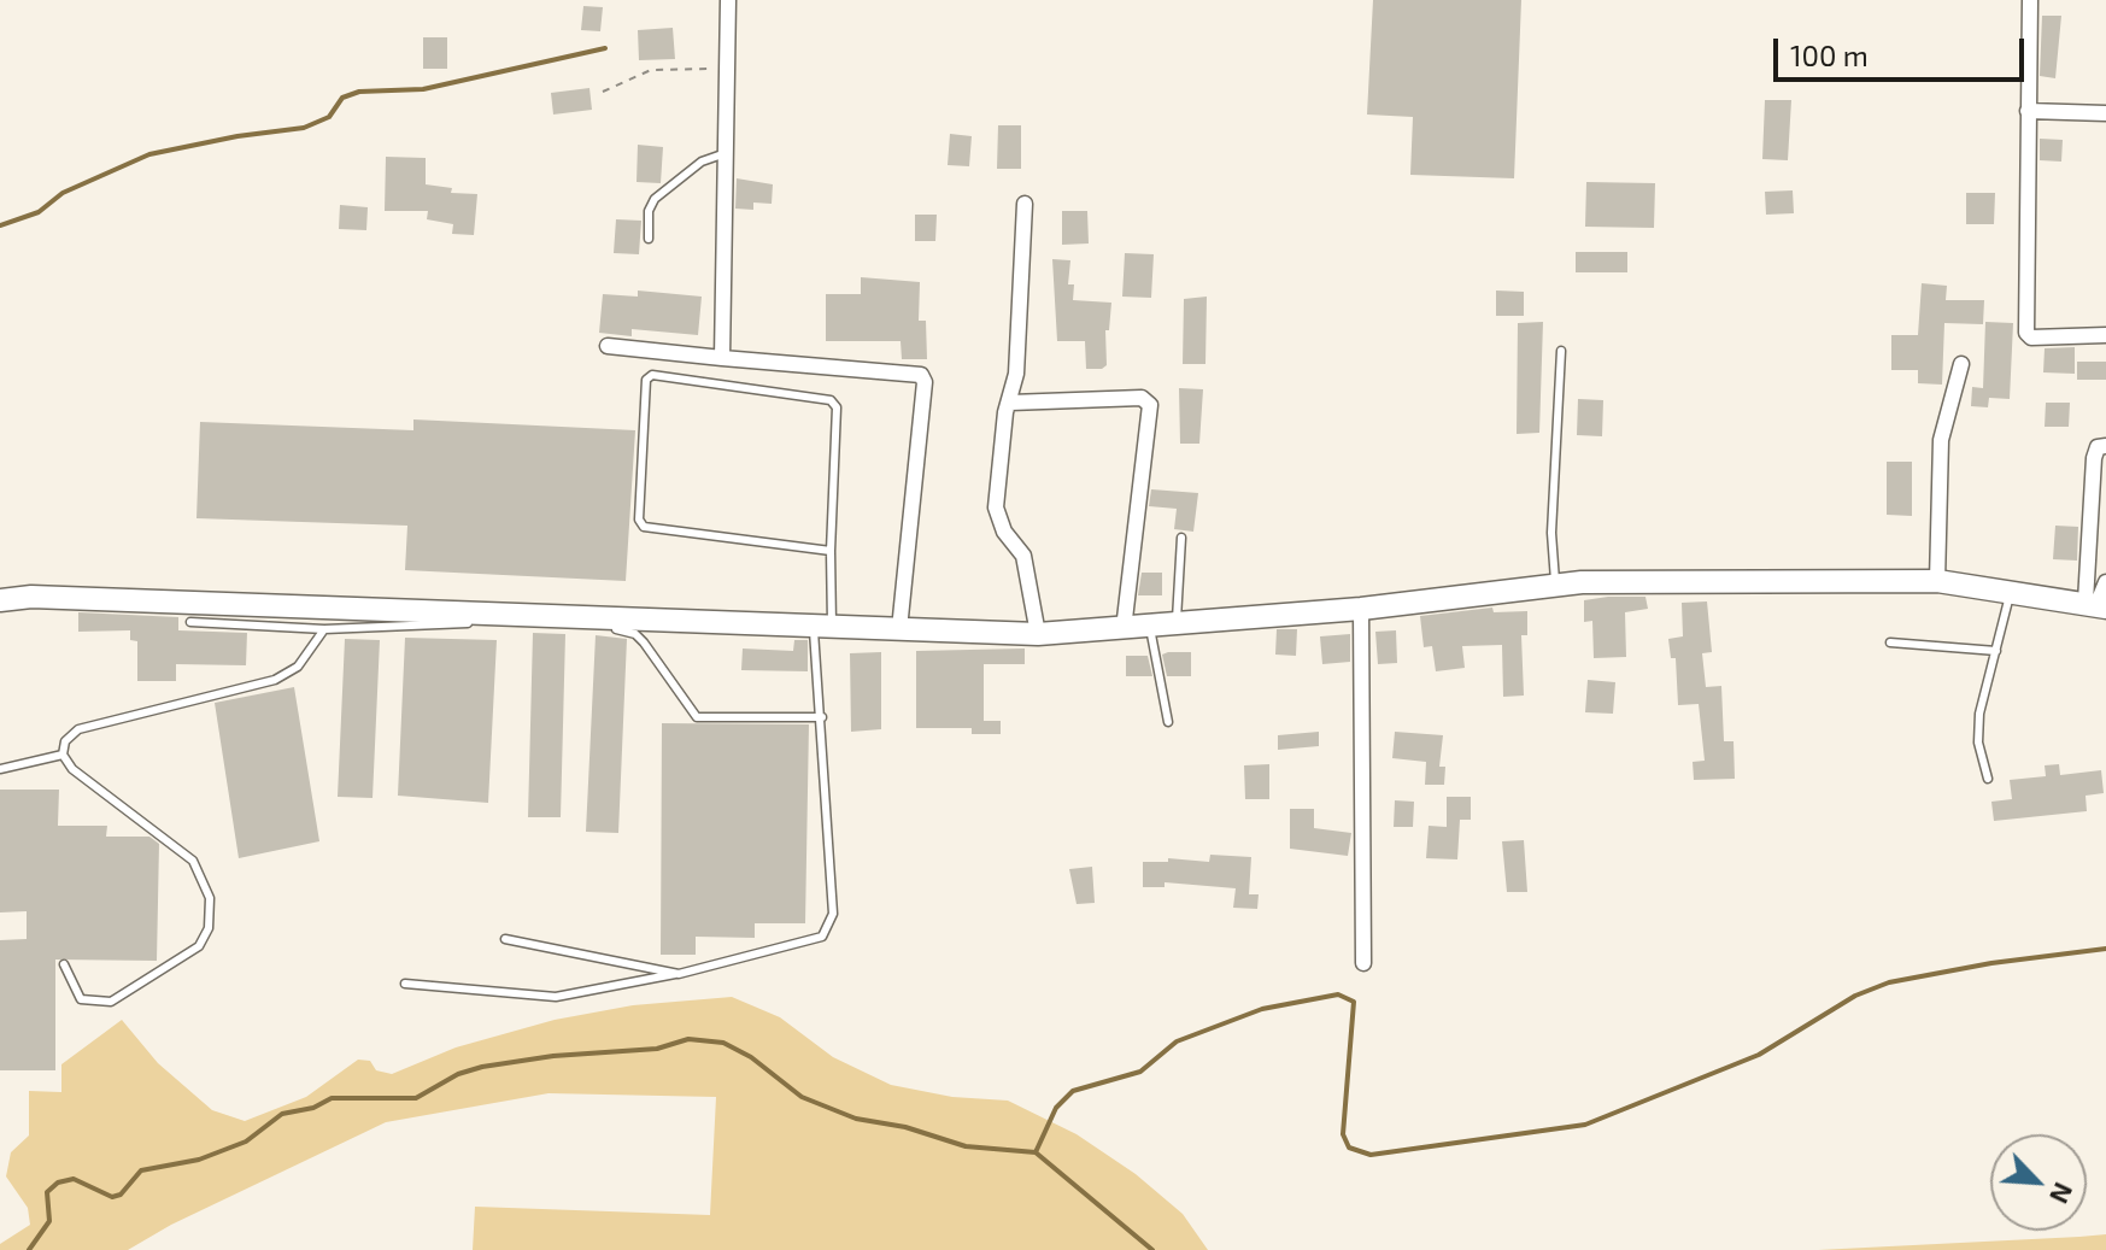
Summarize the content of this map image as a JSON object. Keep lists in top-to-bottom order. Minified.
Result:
{"scale_bar":"100 m","north":"bottom right"}
